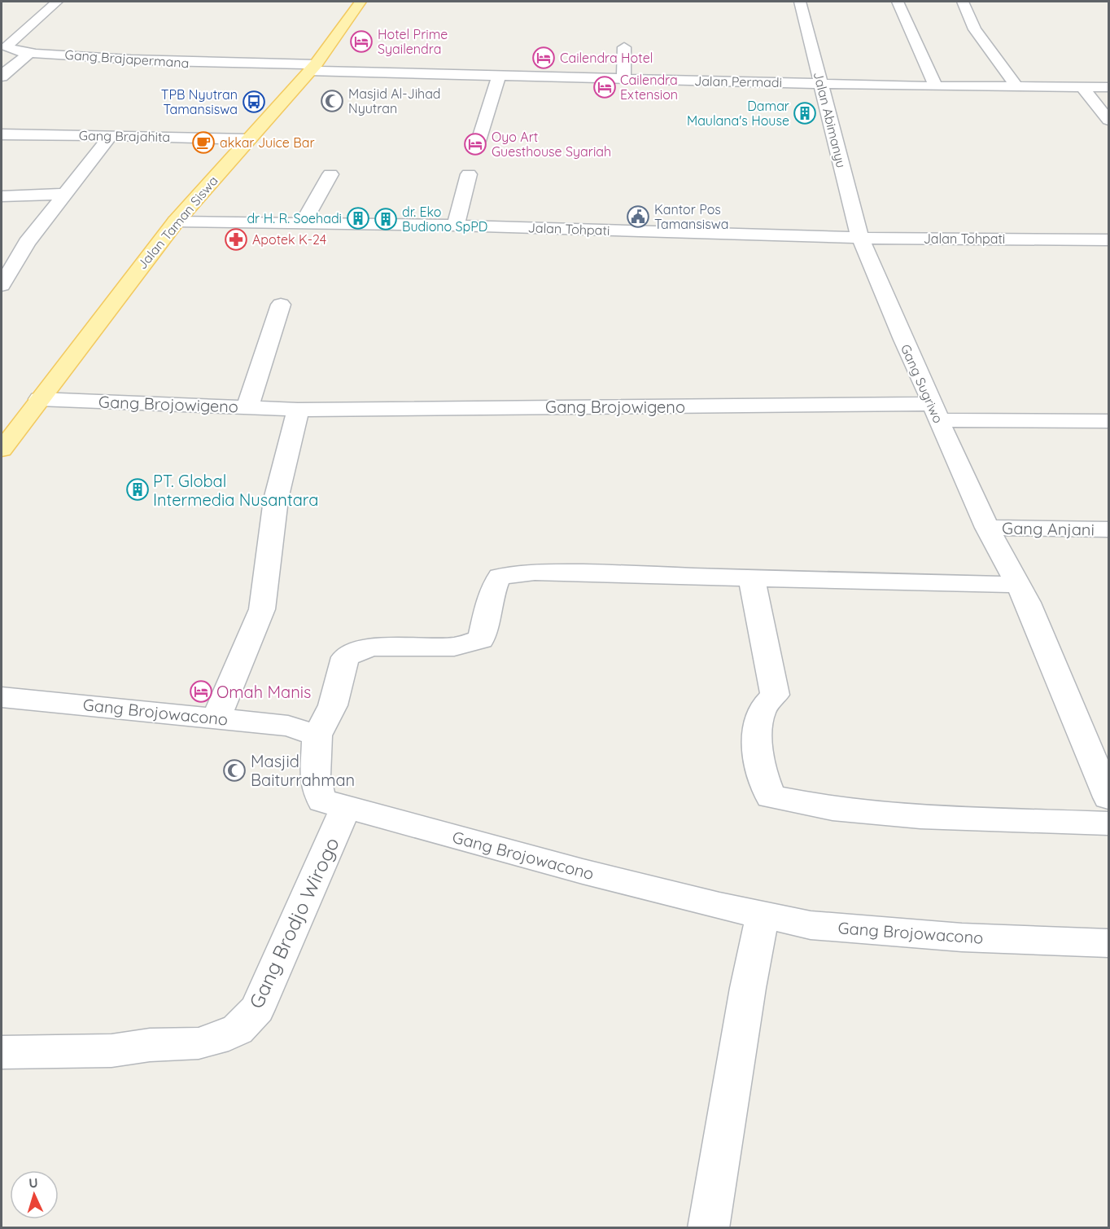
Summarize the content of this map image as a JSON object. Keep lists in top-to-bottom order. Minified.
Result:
{"streets":{"main road":["Jalan Taman Siswa"],"street":["Gang Brajapermana","Jalan Permadi","Jalan Abimanyu","Gang Brajahita","Jalan Tohpati","Gang Sugriwo","Gang Brojowigeno","Gang Anjani","Gang Brojowacono","Gang Brodjo Wirogo"]},"crossings":[["Gang Brajapermana","Jalan Permadi"],["Gang Brajapermana","Jalan Taman Siswa"],["Jalan Permadi","Jalan Abimanyu"],["Jalan Permadi","Jalan Taman Siswa"],["Jalan Abimanyu","Jalan Tohpati"],["Jalan Abimanyu","Gang Sugriwo"],["Gang Brajahita","Jalan Taman Siswa"],["Jalan Taman Siswa","Jalan Tohpati"],["Jalan Taman Siswa","Gang Brojowigeno"],["Jalan Tohpati","Gang Sugriwo"],["Gang Sugriwo","Gang Brojowigeno"],["Gang Sugriwo","Gang Anjani"],["Gang Brojowacono","Gang Brodjo Wirogo"]],"places":{"hotel":["Hotel Prime Syailendra","Cailendra Hotel","Cailendra Extension","Oyo Art Guesthouse Syariah","Omah Manis"],"mosque":["Masjid Al-Jihad Nyutran","Masjid Baiturrahman"],"bus stop":["TPB Nyutran Tamansiswa"],"building":["Damar Maulana's House","dr H. R. Soehadi","dr. Eko Budiono SpPD","PT. Global Intermedia Nusantara"],"cafe":["akkar Juice Bar"],"public building":["Kantor Pos Tamansiswa"],"pharmacy":["Apotek K-24"]},"north":"top"}
